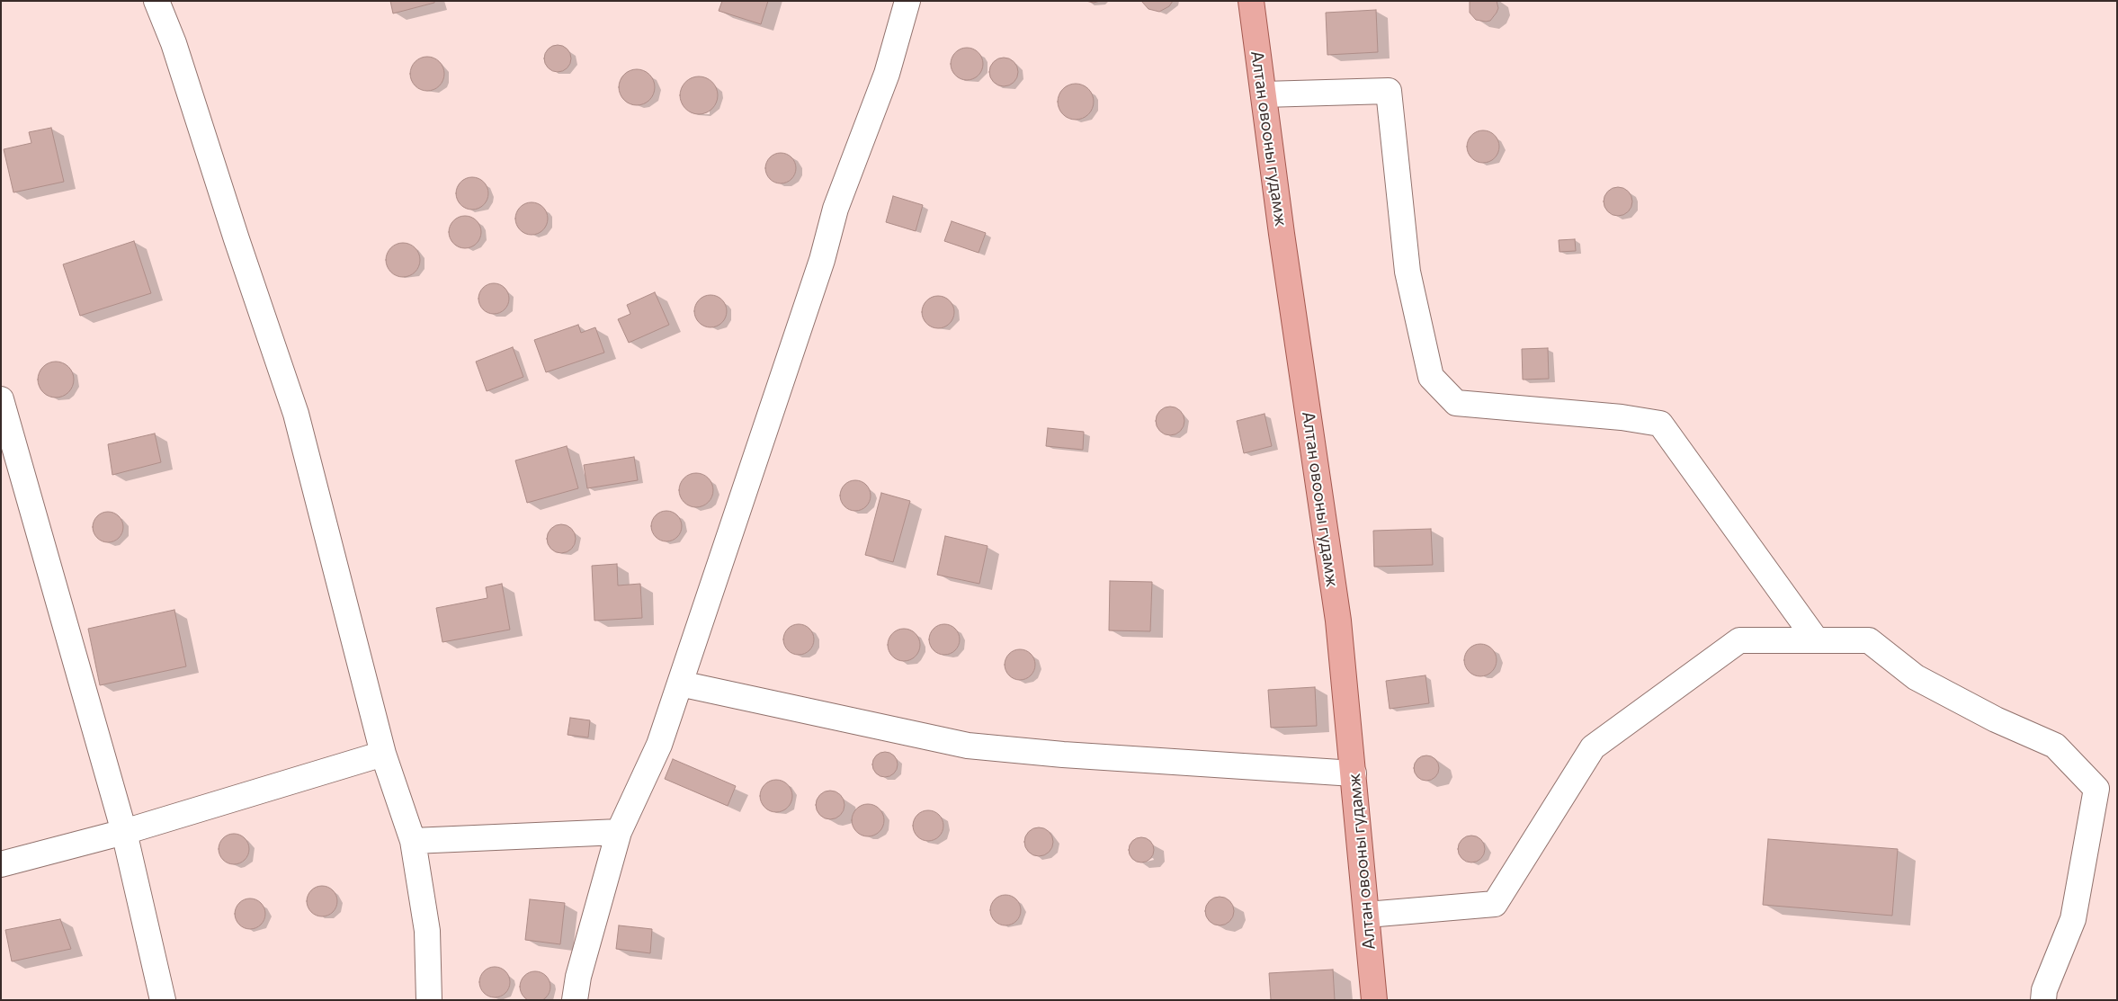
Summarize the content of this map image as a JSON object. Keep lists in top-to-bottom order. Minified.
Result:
{"streets":{"main road":["Алтан овооны гудамж"]}}
